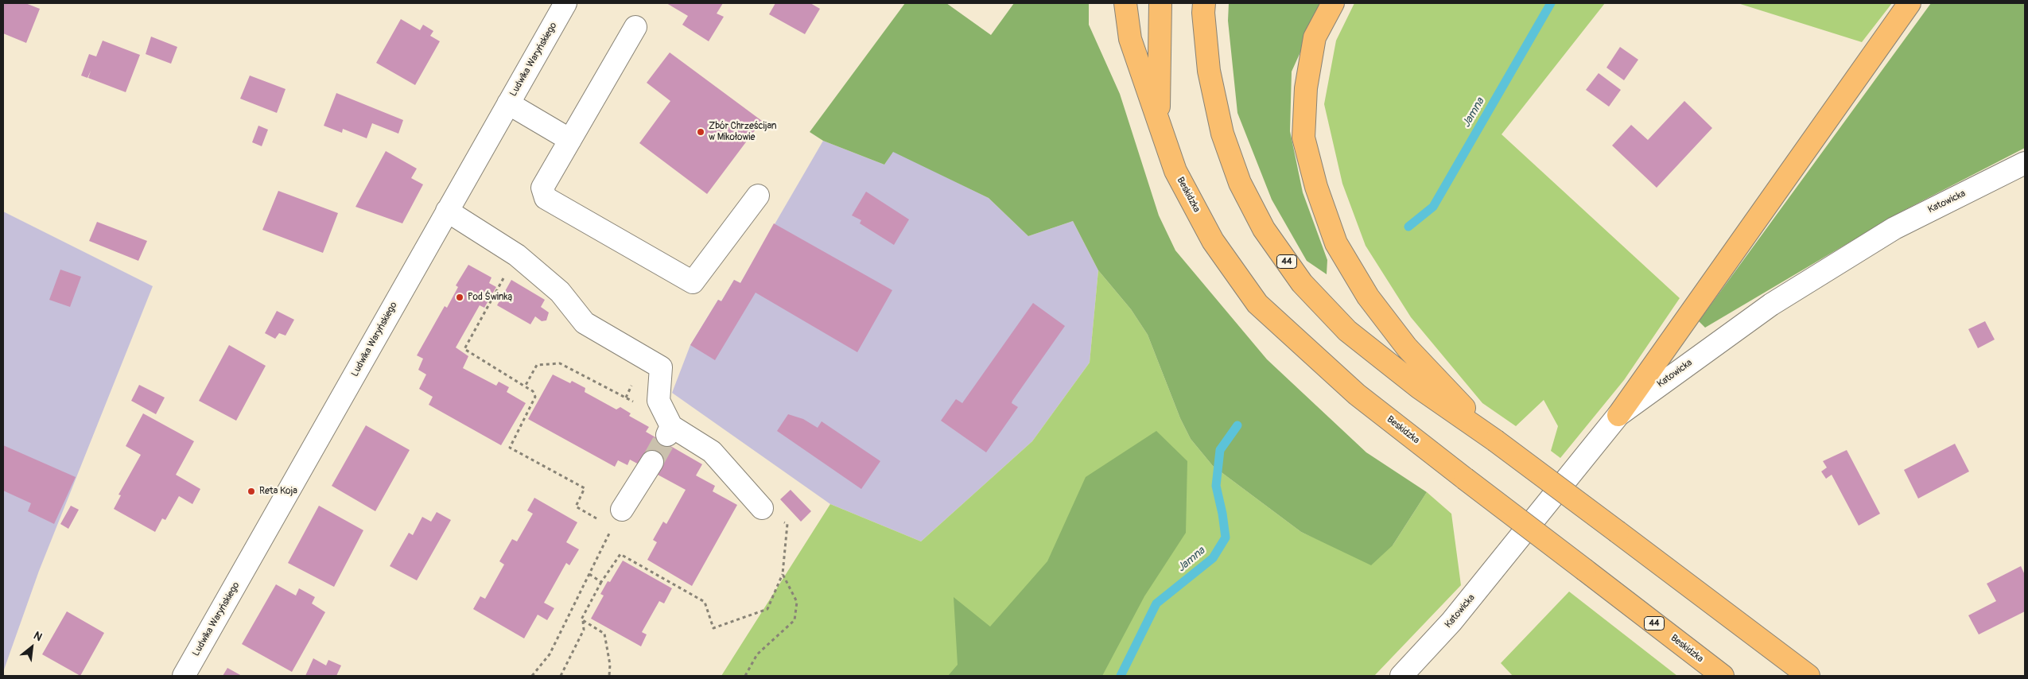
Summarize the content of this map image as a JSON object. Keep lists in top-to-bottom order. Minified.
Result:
{"streets":{"main road":["Beskidzka","44"],"street":["Ludwika Waryńskiego","Katowicka"]},"crossings":[["Beskidzka","44"]],"water":["Jamna"],"places":["Zbór Chrześcijan w Mikołowie","Pod Świnką","Reta Koja"],"north":"top right"}
